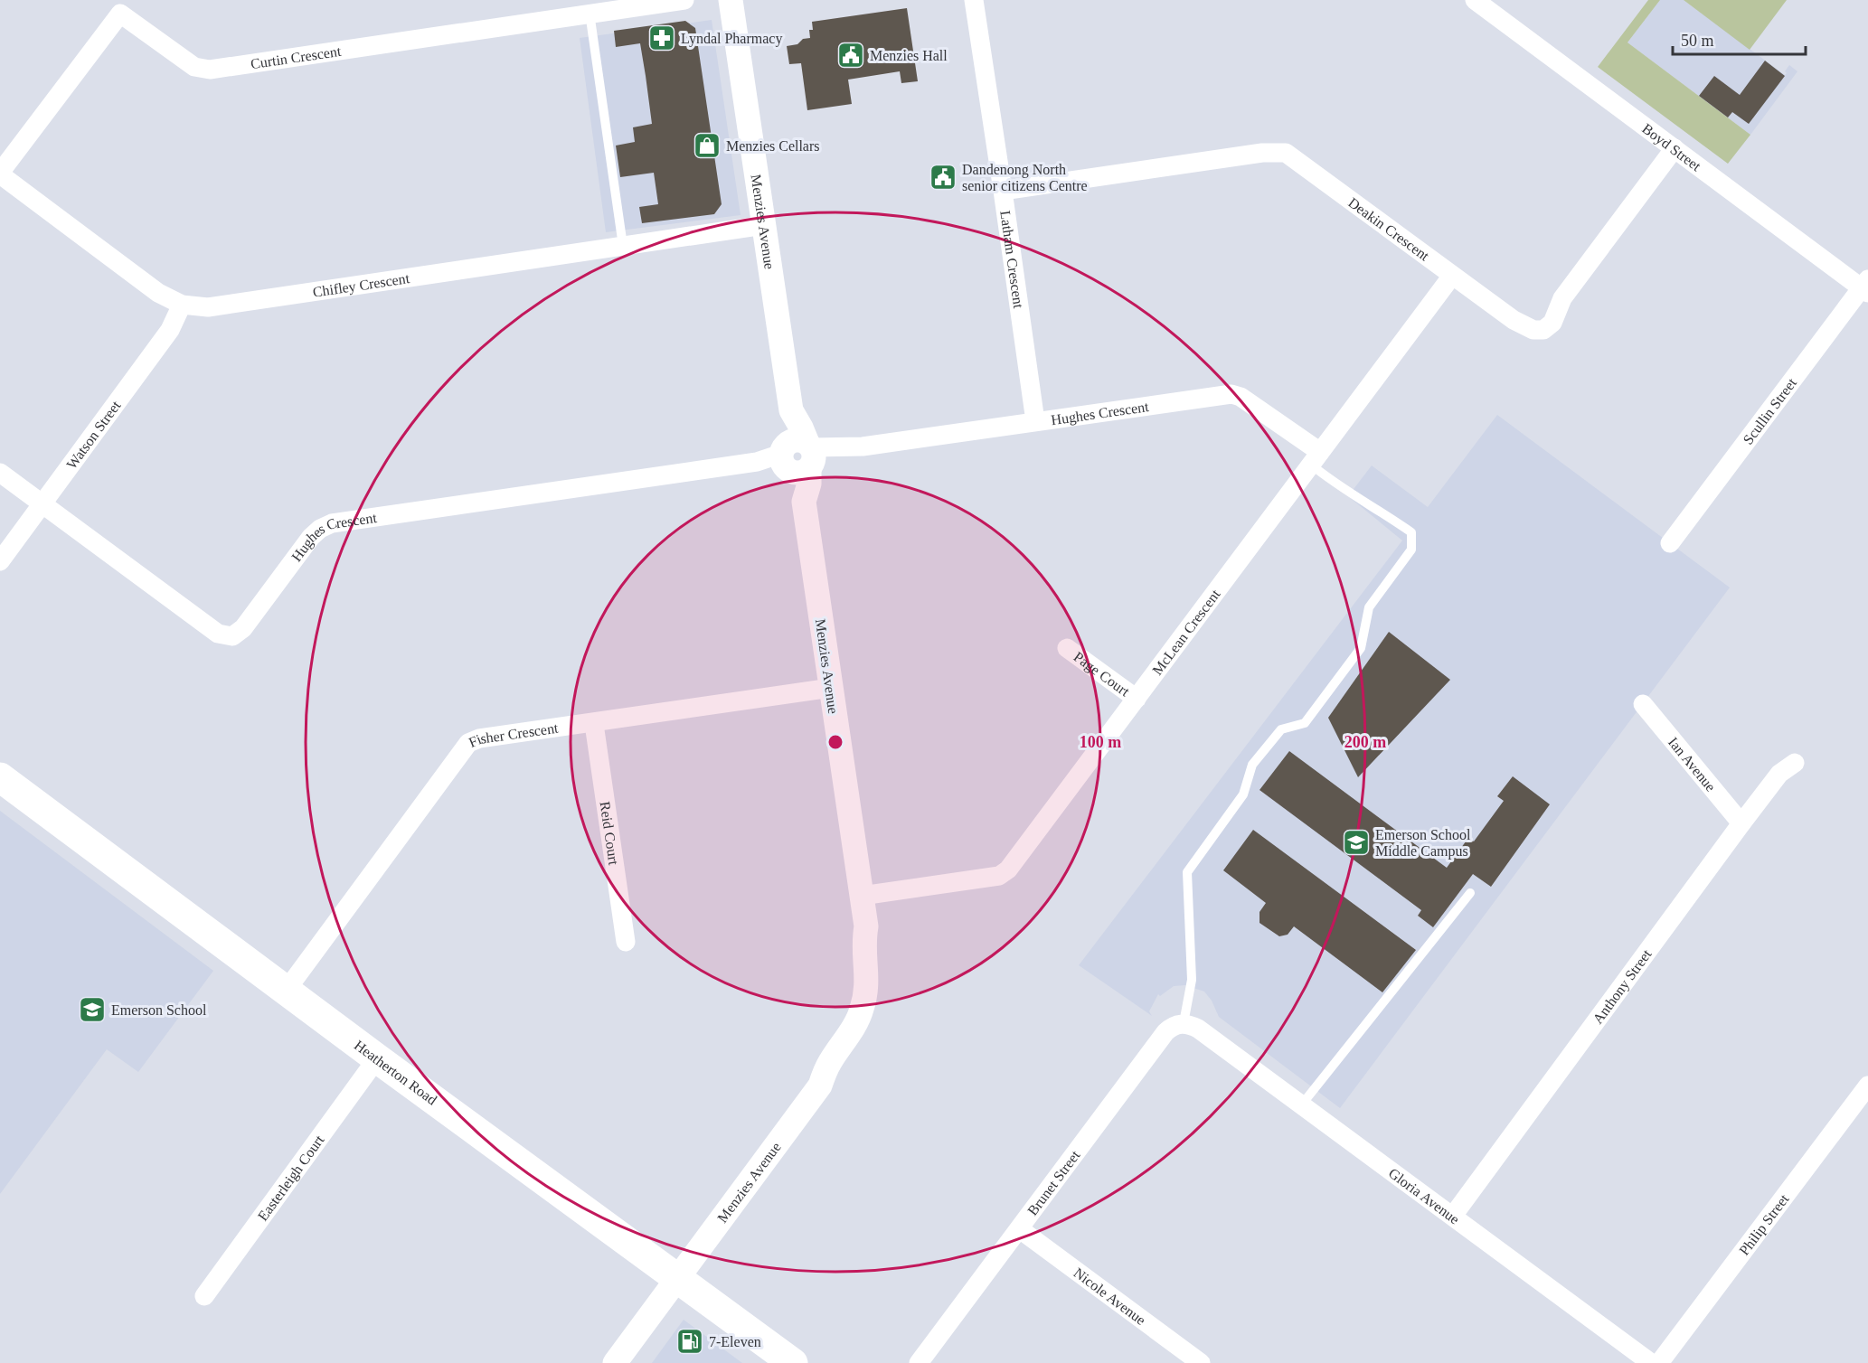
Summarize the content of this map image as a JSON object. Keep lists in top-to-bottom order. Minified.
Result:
{"streets":{"main road":["Heatherton Road"],"street":["Curtin Crescent","Boyd Street","Menzies Avenue","Deakin Crescent","Latham Crescent","Chifley Crescent","Scullin Street","Hughes Crescent","Watson Street","McLean Crescent","Page Court","Fisher Crescent","Ian Avenue","Reid Court","Anthony Street","Easterleigh Court","Brunet Street","Gloria Avenue","Philip Street","Nicole Avenue"]},"crossings":[["Curtin Crescent","Chifley Crescent"],["Boyd Street","Deakin Crescent"],["Boyd Street","Scullin Street"],["Menzies Avenue","Chifley Crescent"],["Menzies Avenue","Hughes Crescent"],["Menzies Avenue","McLean Crescent"],["Menzies Avenue","Fisher Crescent"],["Menzies Avenue","Heatherton Road"],["Deakin Crescent","Latham Crescent"],["Deakin Crescent","McLean Crescent"],["Latham Crescent","Hughes Crescent"],["Chifley Crescent","Watson Street"],["Hughes Crescent","Watson Street"],["Hughes Crescent","McLean Crescent"],["McLean Crescent","Page Court"],["Fisher Crescent","Reid Court"],["Fisher Crescent","Heatherton Road"],["Ian Avenue","Anthony Street"],["Anthony Street","Gloria Avenue"],["Heatherton Road","Easterleigh Court"],["Brunet Street","Gloria Avenue"],["Brunet Street","Nicole Avenue"]],"places":{"pharmacy":["Lyndal Pharmacy"],"public building":["Menzies Hall","Dandenong North senior citizens Centre"],"shop":["Menzies Cellars"],"school or university":["Emerson School Middle Campus","Emerson School"],"fuel station":["7-Eleven"]},"scale_bar":"50 m","rings":["100 m","200 m"]}
